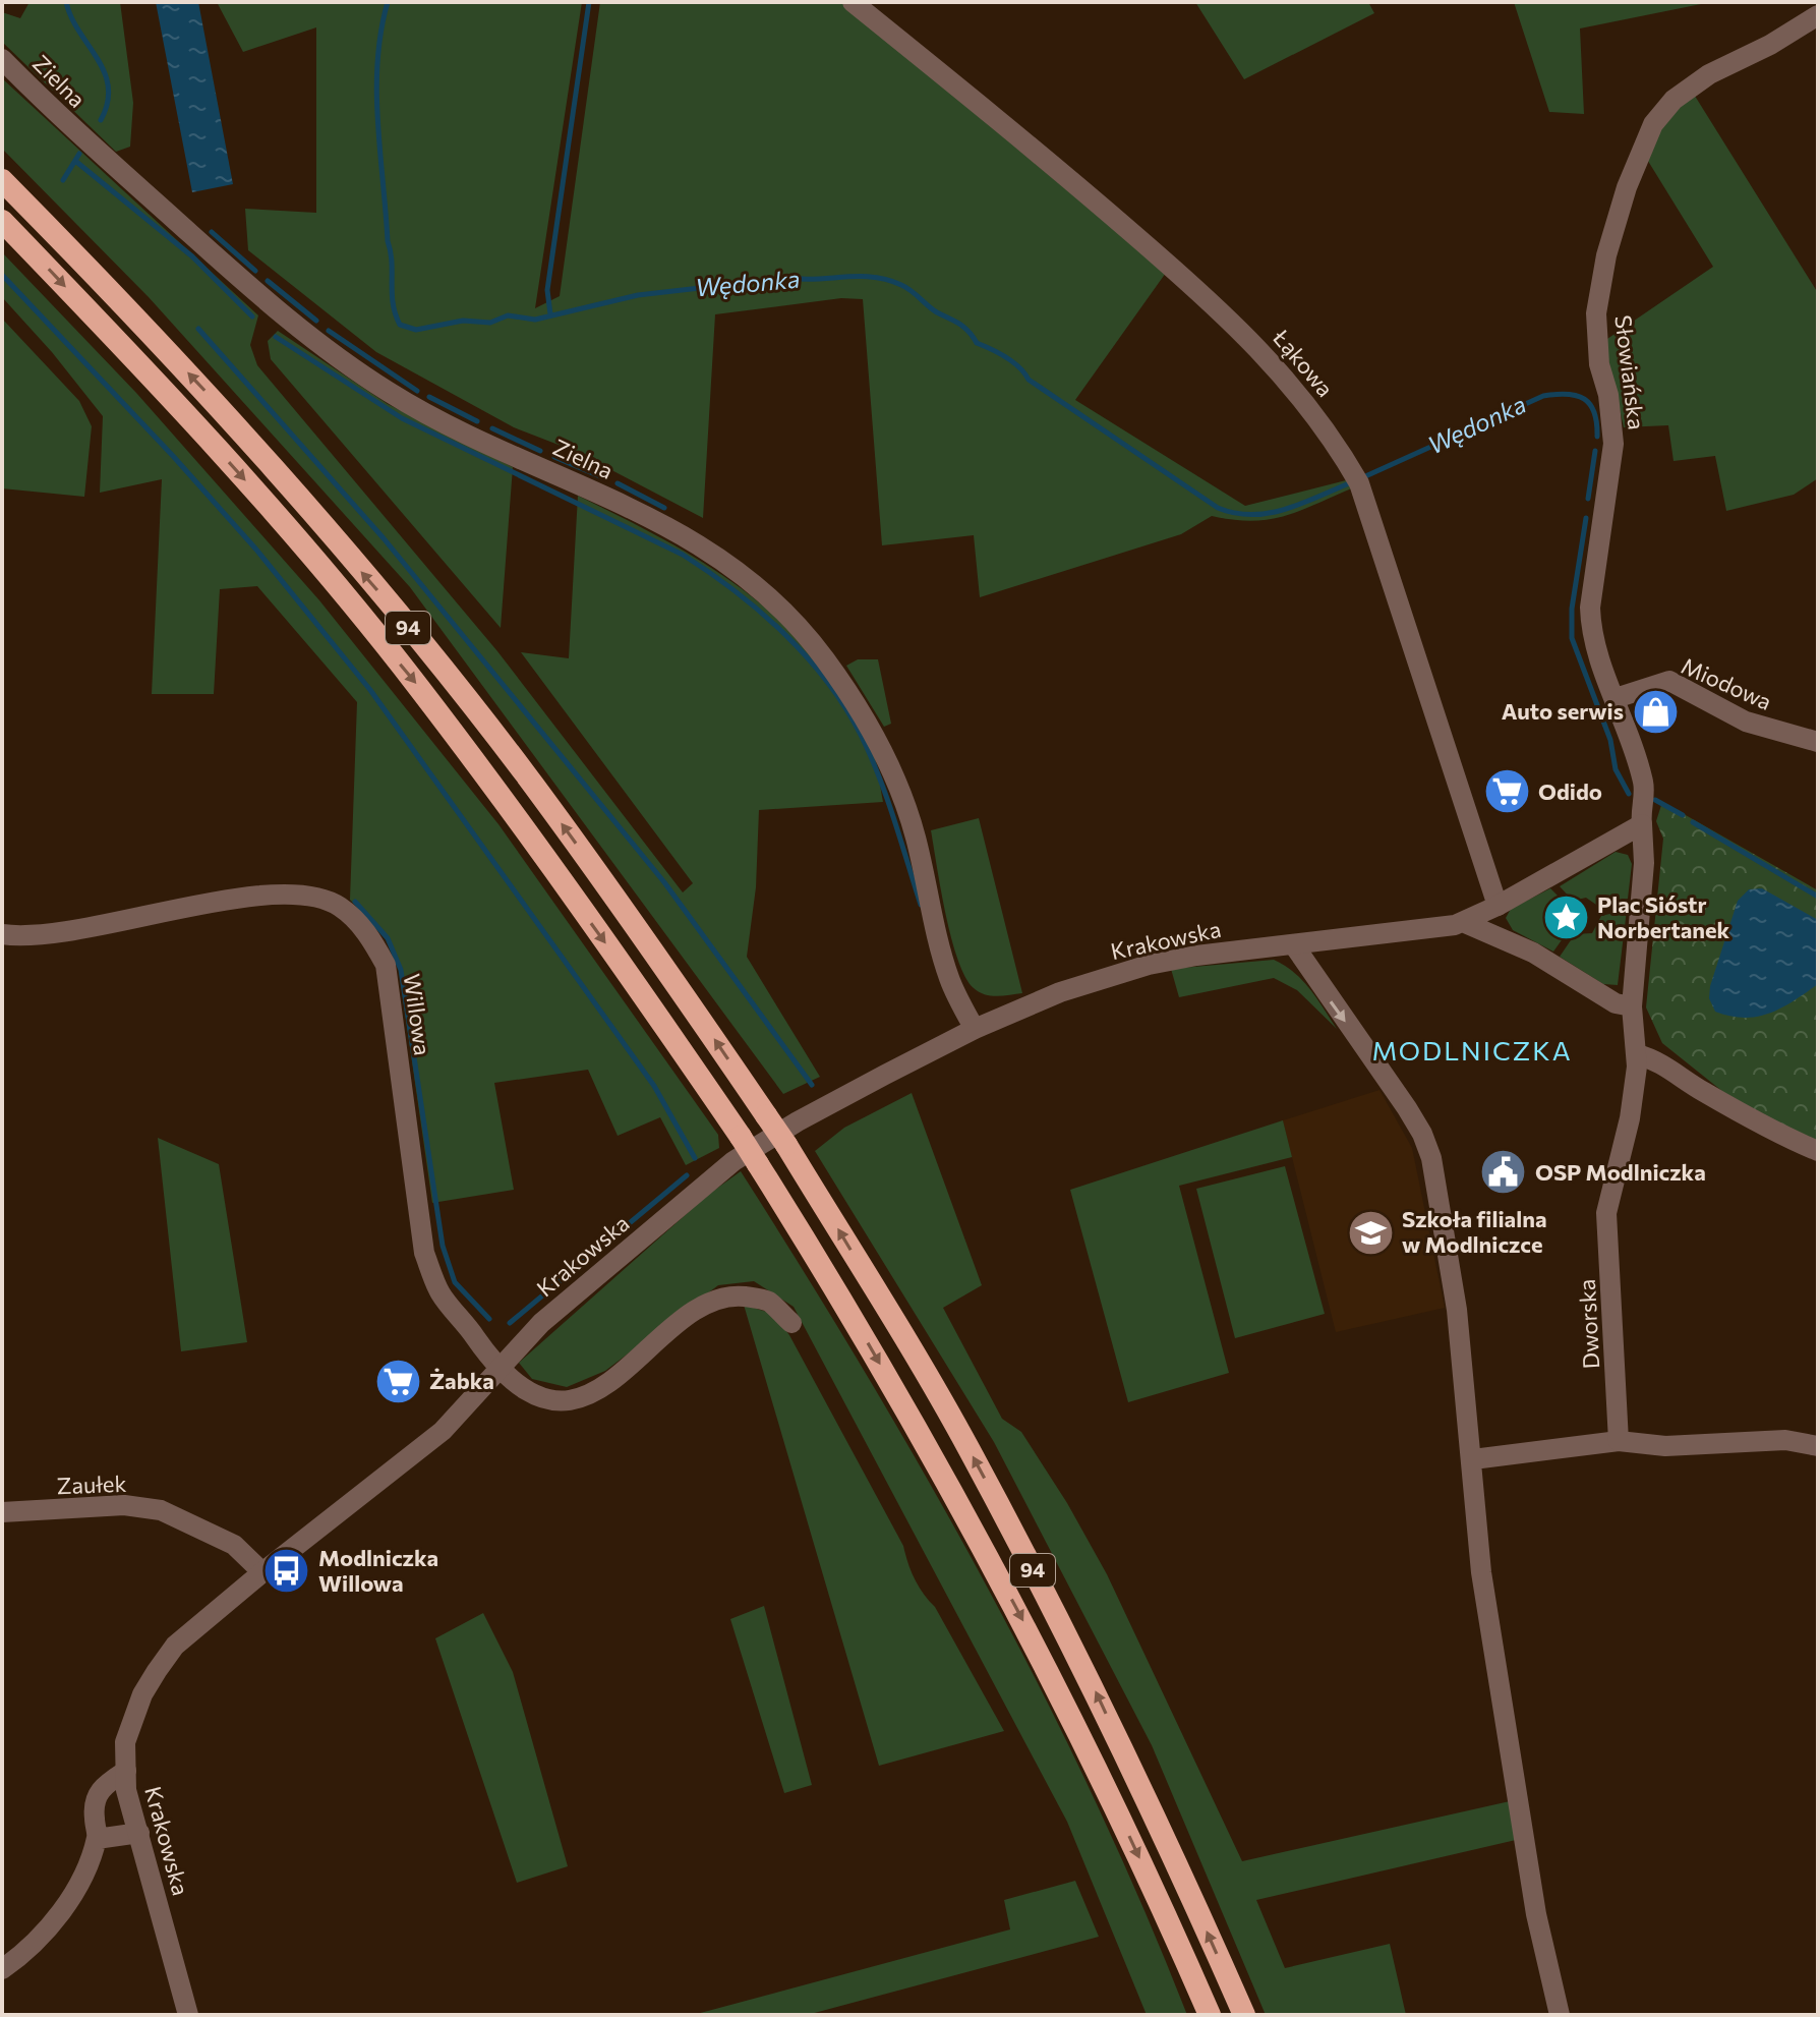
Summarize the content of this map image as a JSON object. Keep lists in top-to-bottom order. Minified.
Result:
{"streets":{"highway":["94"],"street":["Zielna","Łąkowa","Słowiańska","Miodowa","Krakowska","Willowa","Dworska","Zaułek"]},"crossings":[["Zielna","Krakowska"],["Słowiańska","Miodowa"],["Krakowska","Willowa"],["Krakowska","Zaułek"]],"districts":["MODLNICZKA"],"water":["Wędonka"],"places":{"shop":["Auto serwis"],"supermarket":["Odido","Żabka"],"place":["Plac Sióstr Norbertanek"],"public building":["OSP Modlniczka"],"school or university":["Szkoła filialna w Modlniczce"],"bus stop":["Modlniczka Willowa"]}}
